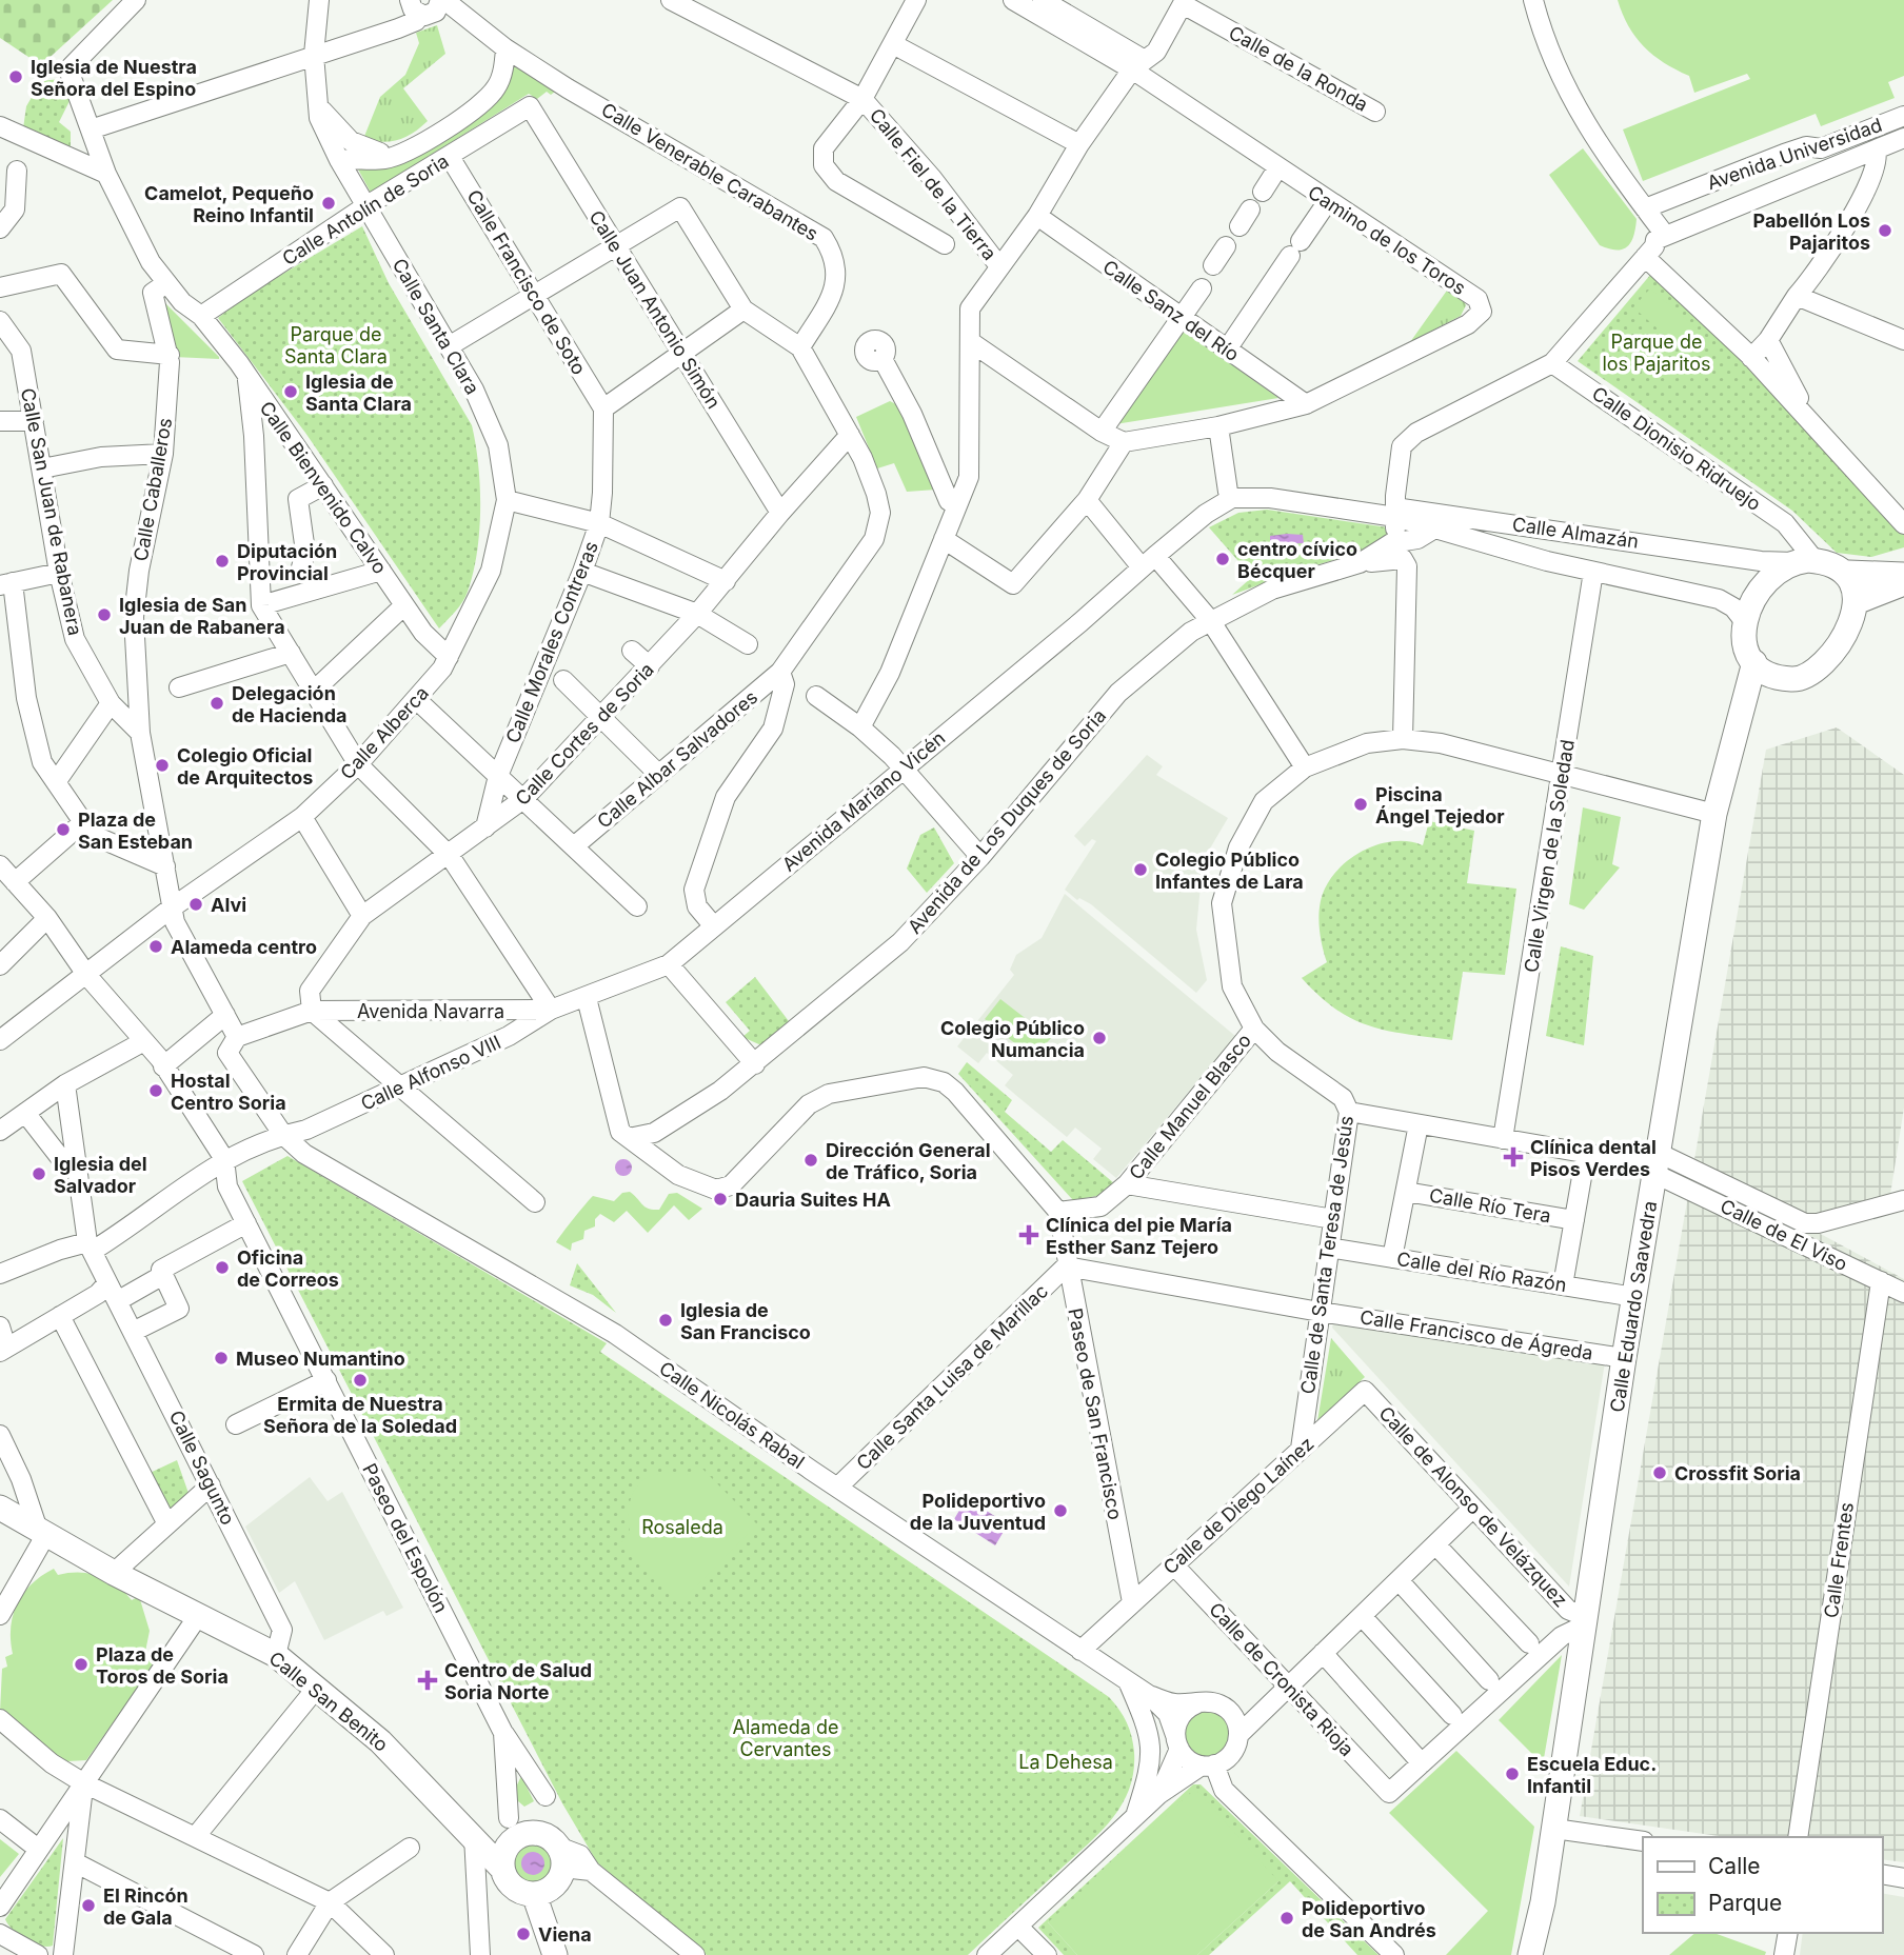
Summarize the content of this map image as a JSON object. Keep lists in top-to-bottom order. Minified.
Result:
{"streets":{"main road":["Calle Eduardo Saavedra","Calle San Benito"],"street":["Calle de la Ronda","Avenida Universidad","Calle Venerable Carabantes","Calle Fiel de la Tierra","Calle Antolín de Soria","Camino de los Toros","Calle Francisco de Soto","Calle Juan Antonio Simón","Calle Sanz del Río","Calle Santa Clara","Calle Dionisio Ridruejo","Calle Bienvenido Calvo","Calle Caballeros","Calle San Juan de Rabanera","Calle Almazán","Calle Morales Contreras","Calle Alberca","Calle Cortes de Soria","Calle Albar Salvadores","Avenida Mariano Vicén","Avenida de Los Duques de Soria","Calle Virgen de la Soledad","Avenida Navarra","Calle Alfonso VIII","Calle Manuel Blasco","Calle Río Tera","Calle de El Viso","Calle de Santa Teresa de Jesús","Calle del Río Razón","Calle Francisco de Ágreda","Calle Santa Luisa de Marillac","Paseo de San Francisco","Calle Nicolás Rabal","Calle Sagunto","Calle de Diego Laínez","Calle de Alonso de Velázquez","Paseo del Espolón","Calle Frentes","Calle de Cronista Rioja"]},"crossings":[["Calle Venerable Carabantes","Calle Antolín de Soria"],["Calle Antolín de Soria","Calle Francisco de Soto"],["Calle Antolín de Soria","Calle Juan Antonio Simón"],["Calle Antolín de Soria","Calle Santa Clara"],["Calle Antolín de Soria","Calle Bienvenido Calvo"],["Camino de los Toros","Calle Sanz del Río"],["Calle Francisco de Soto","Calle Morales Contreras"],["Calle Juan Antonio Simón","Calle Cortes de Soria"],["Calle Santa Clara","Calle Bienvenido Calvo"],["Calle Santa Clara","Calle Alberca"],["Calle Dionisio Ridruejo","Calle Almazán"],["Calle Dionisio Ridruejo","Calle Eduardo Saavedra"],["Calle Bienvenido Calvo","Calle Caballeros"],["Calle Bienvenido Calvo","Calle Alberca"],["Calle Caballeros","Calle San Juan de Rabanera"],["Calle Caballeros","Calle Alberca"],["Calle Almazán","Avenida Mariano Vicén"],["Calle Almazán","Calle Virgen de la Soledad"],["Calle Almazán","Calle Eduardo Saavedra"],["Calle Morales Contreras","Calle Cortes de Soria"],["Calle Cortes de Soria","Avenida Navarra"],["Avenida Mariano Vicén","Avenida Navarra"],["Avenida Mariano Vicén","Calle Alfonso VIII"],["Calle Virgen de la Soledad","Calle de Santa Teresa de Jesús"],["Avenida Navarra","Calle Alfonso VIII"],["Avenida Navarra","Calle Nicolás Rabal"],["Calle Alfonso VIII","Calle Nicolás Rabal"],["Calle Alfonso VIII","Calle Sagunto"],["Calle Alfonso VIII","Paseo del Espolón"],["Calle Manuel Blasco","Calle de Santa Teresa de Jesús"],["Calle Manuel Blasco","Paseo de San Francisco"],["Calle de El Viso","Calle Eduardo Saavedra"],["Calle de El Viso","Calle Frentes"],["Calle de Santa Teresa de Jesús","Calle del Río Razón"],["Calle de Santa Teresa de Jesús","Calle Eduardo Saavedra"],["Calle de Santa Teresa de Jesús","Calle Francisco de Ágreda"],["Calle de Santa Teresa de Jesús","Calle de Diego Laínez"],["Calle del Río Razón","Calle Eduardo Saavedra"],["Calle Eduardo Saavedra","Calle Francisco de Ágreda"],["Calle Eduardo Saavedra","Calle de Alonso de Velázquez"],["Calle Francisco de Ágreda","Calle Santa Luisa de Marillac"],["Calle Francisco de Ágreda","Paseo de San Francisco"],["Calle Santa Luisa de Marillac","Paseo de San Francisco"],["Calle Santa Luisa de Marillac","Calle Nicolás Rabal"],["Paseo de San Francisco","Calle de Diego Laínez"],["Calle Nicolás Rabal","Calle de Diego Laínez"],["Calle Sagunto","Calle San Benito"],["Calle de Diego Laínez","Calle de Alonso de Velázquez"],["Calle de Diego Laínez","Calle de Cronista Rioja"]],"parks":["Parque de Santa Clara","Parque de los Pajaritos","Rosaleda","Alameda de Cervantes","La Dehesa"],"places":{"other":["Iglesia de Nuestra Señora del Espino","Camelot, Pequeño Reino Infantil","Pabellón Los Pajaritos","Iglesia de Santa Clara","centro cívico Bécquer","Diputación Provincial","Iglesia de San Juan de Rabanera","Delegación de Hacienda","Colegio Oficial de Arquitectos","Piscina Ángel Tejedor","Plaza de San Esteban","Colegio Público Infantes de Lara","Alvi","Alameda centro","Colegio Público Numancia","Hostal Centro Soria","Dirección General de Tráfico, Soria","Iglesia del Salvador","Dauria Suites HA","Oficina de Correos","Iglesia de San Francisco","Museo Numantino","Ermita de Nuestra Señora de la Soledad","Crossfit Soria","Polideportivo de la Juventud","Plaza de Toros de Soria","Escuela Educ. Infantil","El Rincón de Gala","Polideportivo de San Andrés","Viena"],"health":["Clínica dental Pisos Verdes","Clínica del pie María Esther Sanz Tejero","Centro de Salud Soria Norte"]},"legend":["Calle","Parque"]}
